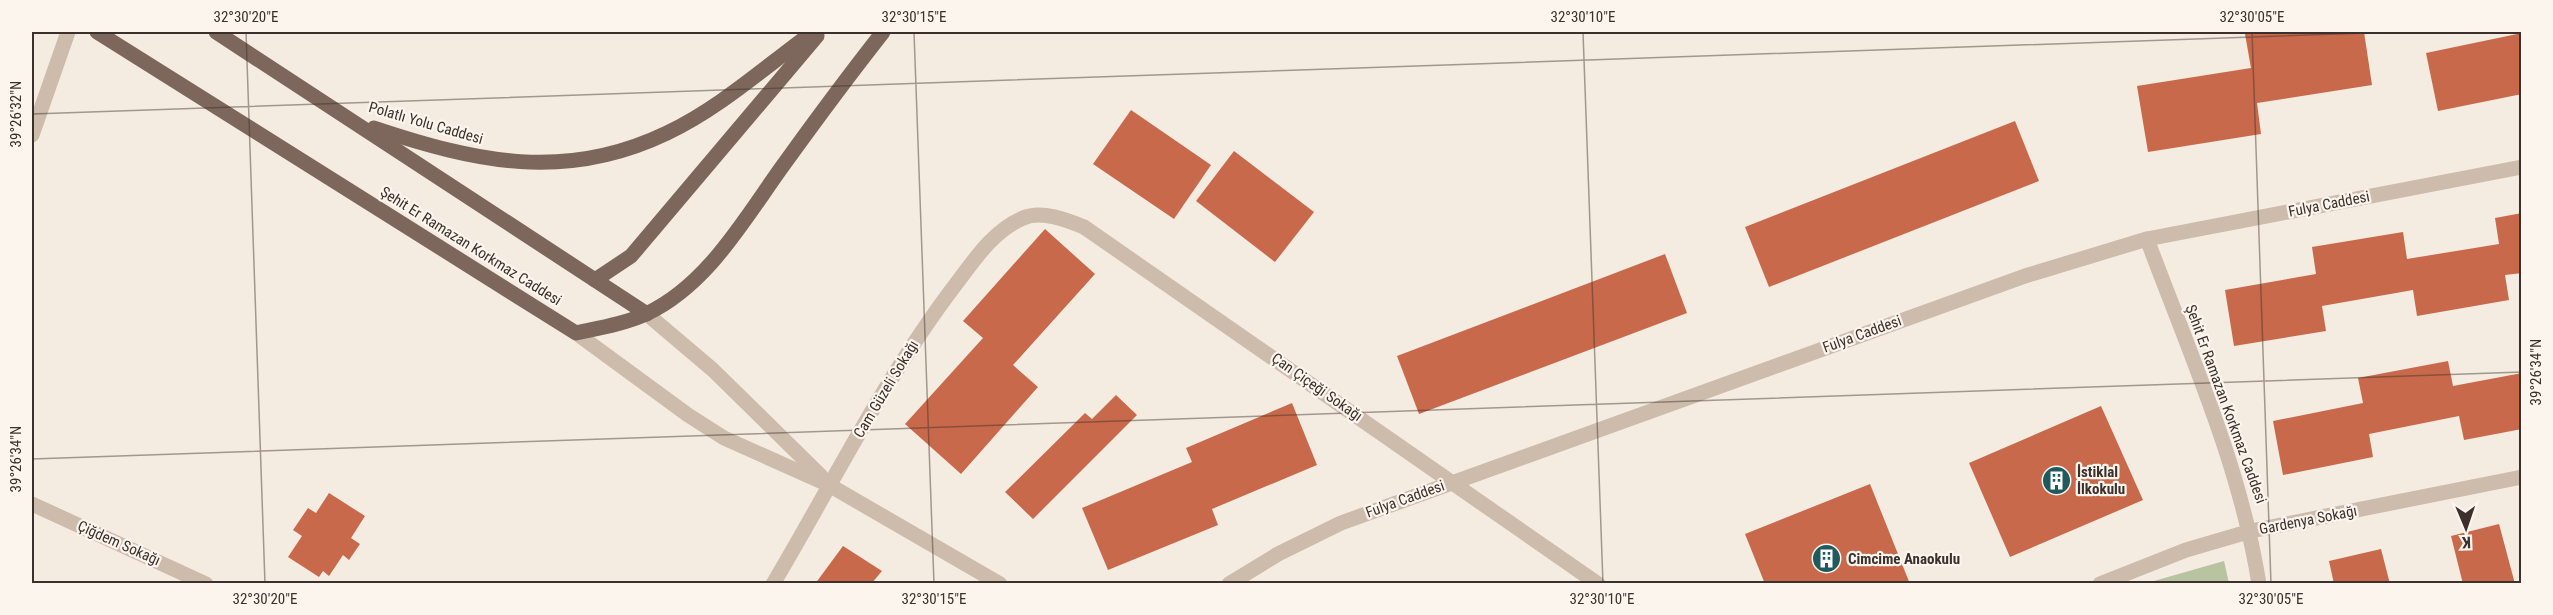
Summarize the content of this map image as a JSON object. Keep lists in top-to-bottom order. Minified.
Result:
{"streets":{"main road":["Polatlı Yolu Caddesi","Şehit Er Ramazan Korkmaz Caddesi"],"street":["Fulya Caddesi","Çan Çiçeği Sokağı","Cam Güzeli Sokağı","Gardenya Sokağı","Çiğdem Sokağı"]},"crossings":[["Polatlı Yolu Caddesi","Şehit Er Ramazan Korkmaz Caddesi"],["Fulya Caddesi","Şehit Er Ramazan Korkmaz Caddesi"],["Fulya Caddesi","Çan Çiçeği Sokağı"],["Şehit Er Ramazan Korkmaz Caddesi","Cam Güzeli Sokağı"],["Şehit Er Ramazan Korkmaz Caddesi","Gardenya Sokağı"],["Çan Çiçeği Sokağı","Cam Güzeli Sokağı"]],"places":{"building":["İstiklal İlkokulu","Cimcime Anaokulu"]},"north":"bottom","coordinates":["32°30'20\"E","32°30'15\"E","32°30'10\"E","32°30'05\"E","39°26'32\"N","39°26'34\"N"]}
